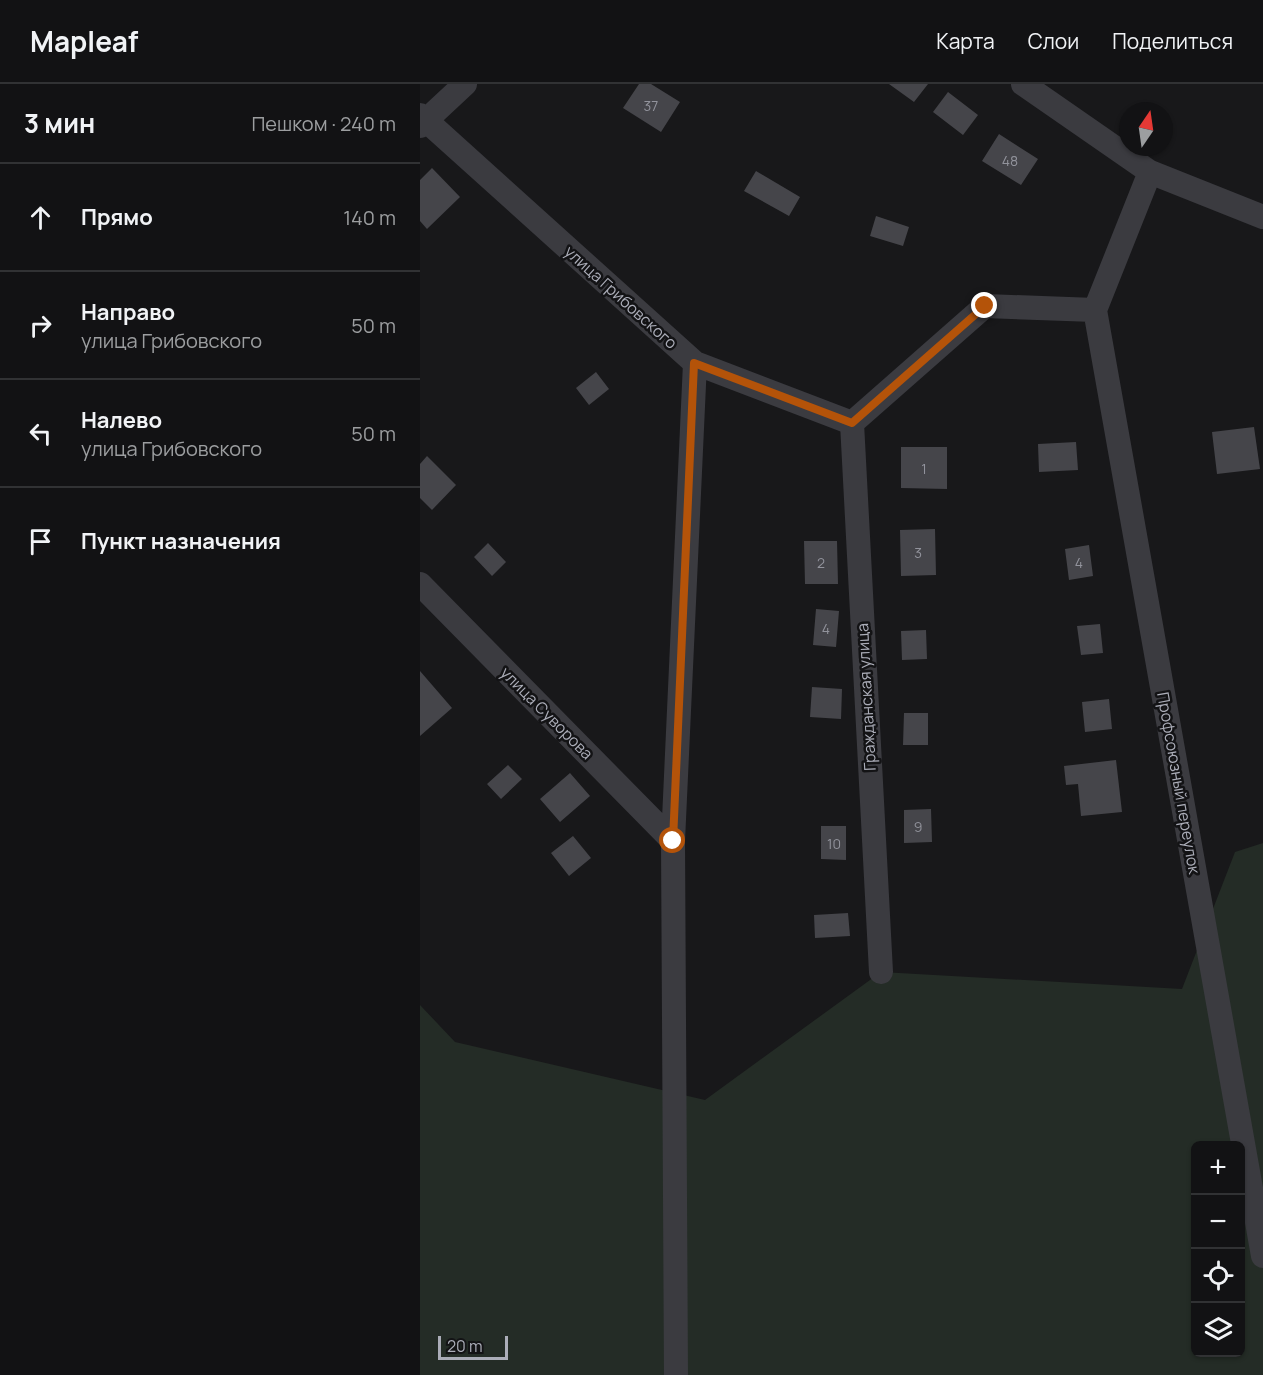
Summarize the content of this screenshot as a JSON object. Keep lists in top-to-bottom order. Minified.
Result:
{"streets":{"street":["улица Грибовского","Гражданская улица","улица Суворова","Профсоюзный переулок"]},"crossings":[["улица Грибовского","Гражданская улица"]],"house_numbers":["37","48","1","3","2","4","4","9","10"],"scale_bar":"20 m","north":"top","page":{"header":"Mapleaf","nav":["Карта","Слои","Поделиться"],"heading":["3 мин","Пешком · 240 m"],"list":[["Прямо","140 m"],["Направо","улица Грибовского","50 m"],["Налево","улица Грибовского","50 m"],"Пункт назначения"],"map_buttons":["+","−"],"scale":"20 m"}}
